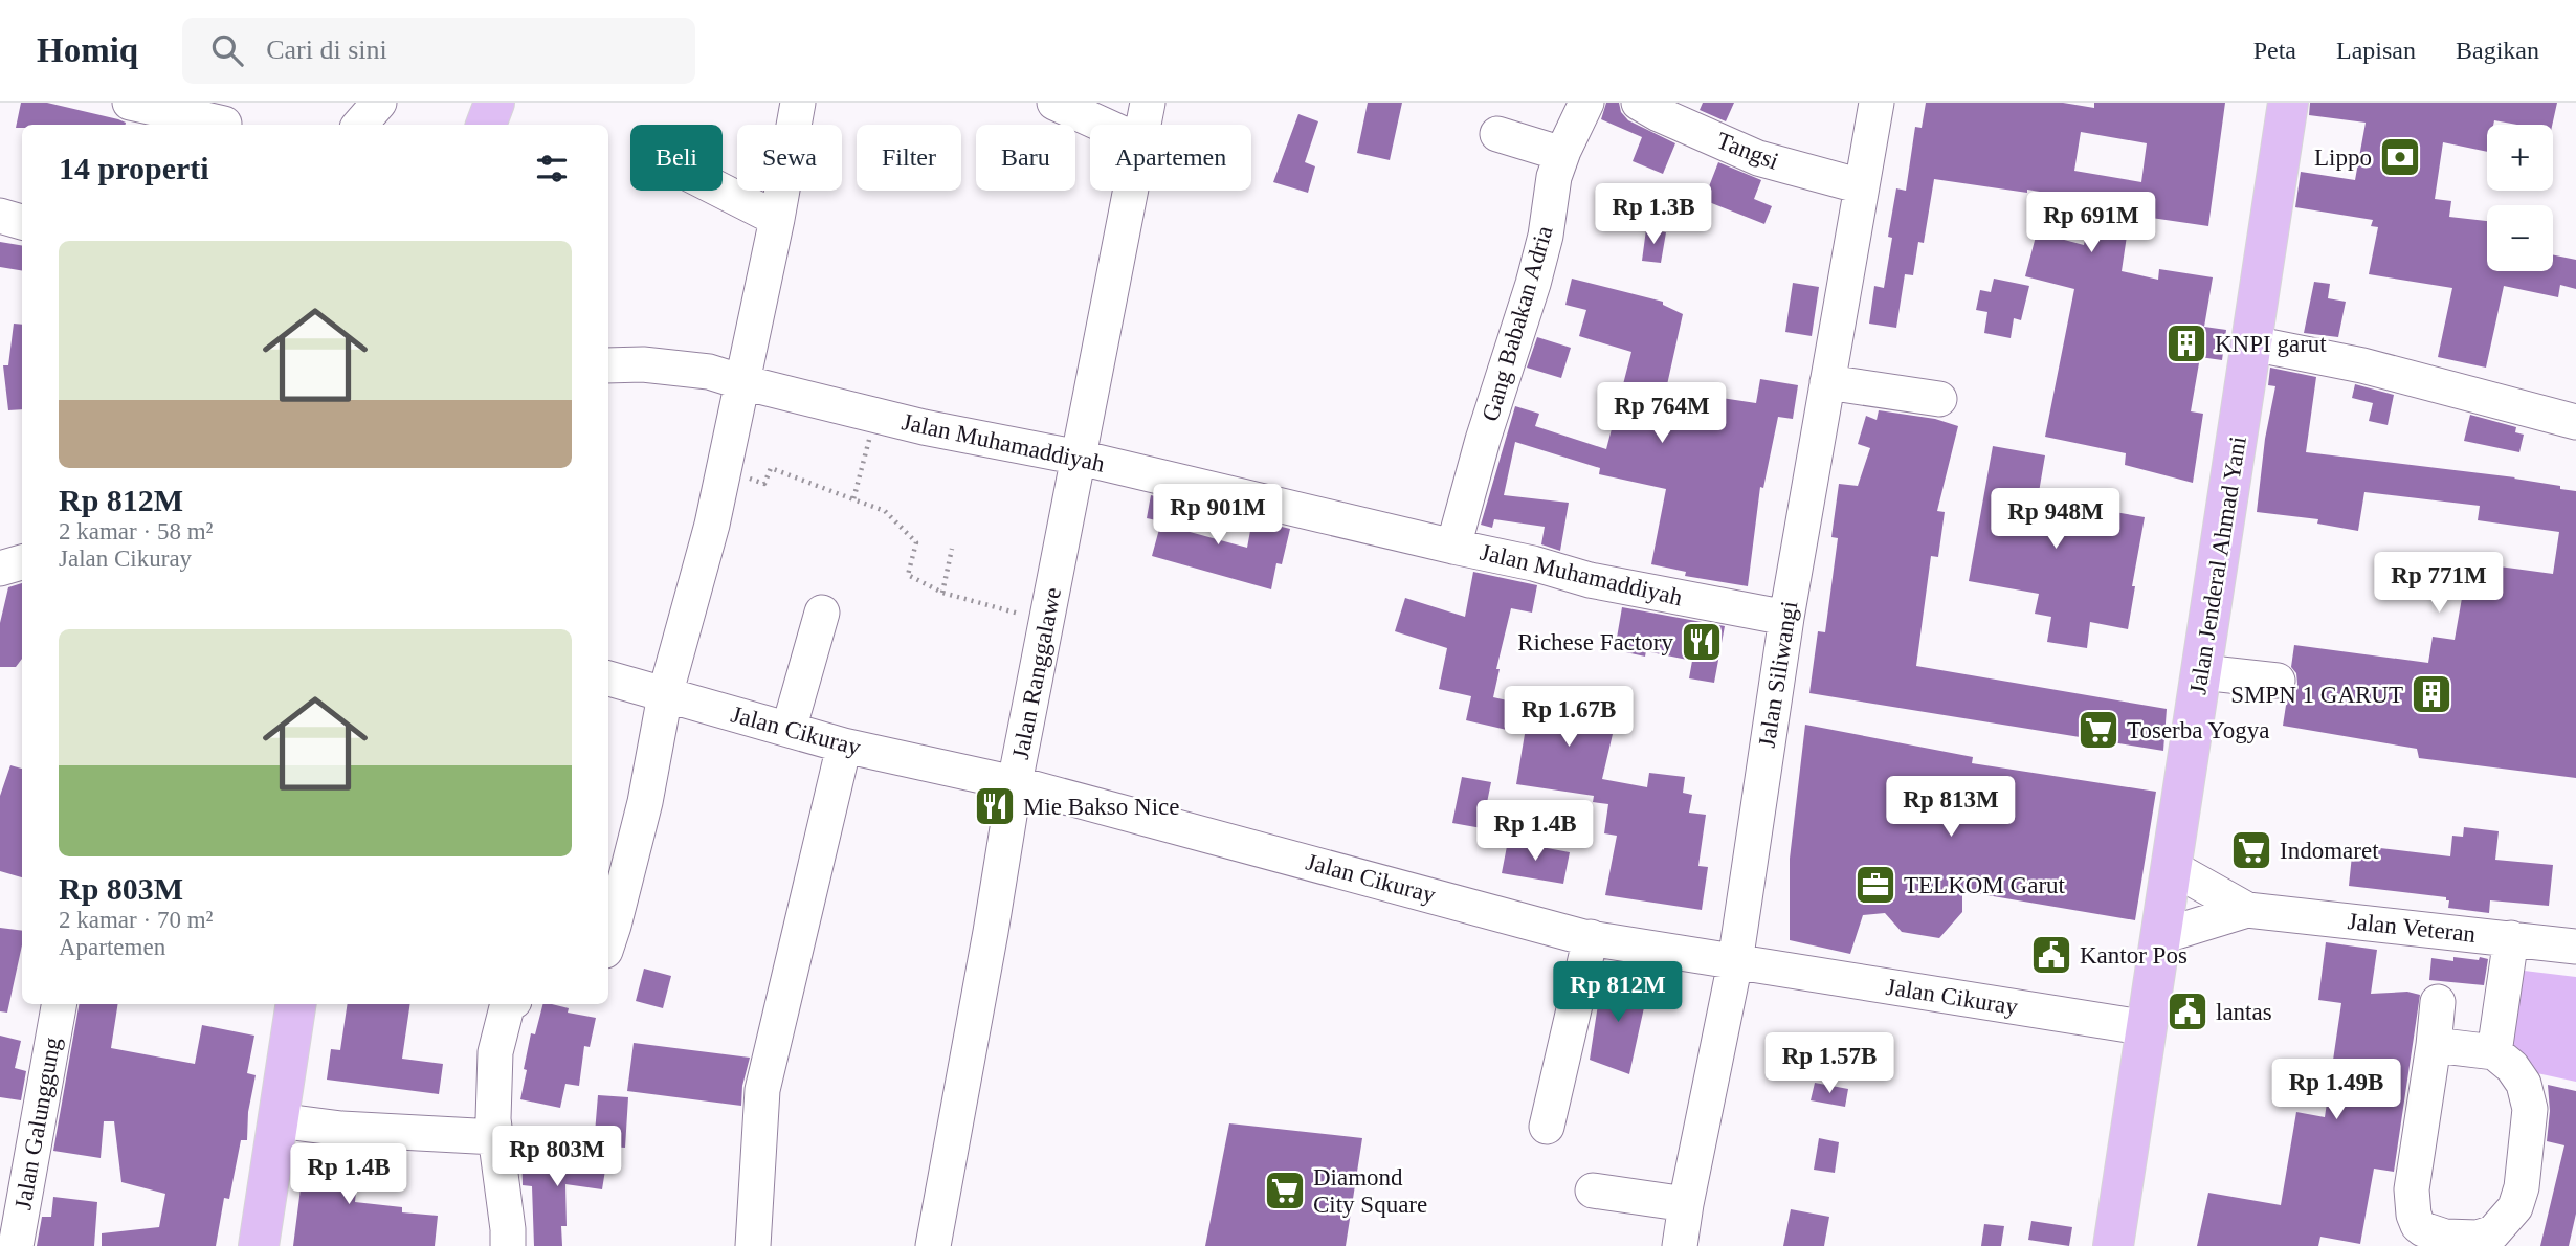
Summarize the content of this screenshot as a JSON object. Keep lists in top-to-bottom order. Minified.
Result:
{"streets":{"main road":["Jalan Jenderal Ahmad Yani"],"street":["Tangsi","Gang Babakan Adria","Jalan Muhamaddiyah","Jalan Ranggalawe","Jalan Siliwangi","Jalan Cikuray","Jalan Veteran","Jalan Galunggung"]},"crossings":[["Tangsi","Jalan Siliwangi"],["Gang Babakan Adria","Jalan Muhamaddiyah"],["Jalan Muhamaddiyah","Jalan Ranggalawe"],["Jalan Muhamaddiyah","Jalan Siliwangi"],["Jalan Jenderal Ahmad Yani","Jalan Cikuray"],["Jalan Jenderal Ahmad Yani","Jalan Veteran"],["Jalan Ranggalawe","Jalan Cikuray"],["Jalan Siliwangi","Jalan Cikuray"]],"places":{"bank":["Lippo"],"building":["KNPI garut","SMPN 1 GARUT"],"restaurant":["Richese Factory","Mie Bakso Nice"],"supermarket":["Toserba Yogya","Indomaret","Diamond City Square"],"office":["TELKOM Garut"],"public building":["Kantor Pos","lantas"]},"page":{"header":"Homiq","search":"Cari di sini","nav":["Peta","Lapisan","Bagikan"],"map_buttons":["+","−"],"chip":["Beli","Sewa","Filter","Baru","Apartemen"],"heading":"14 properti","price":["Rp 1.3B","Rp 691M","Rp 764M","Rp 901M","Rp 948M","Rp 771M","Rp 1.67B","Rp 813M","Rp 1.4B","Rp 812M","Rp 1.57B","Rp 1.49B","Rp 803M","Rp 1.4B"],"list":[{"name":"Rp 812M","note":"2 kamar · 58 m² · Jalan Cikuray"},{"name":"Rp 803M","note":"2 kamar · 70 m² · Apartemen"}]}}
